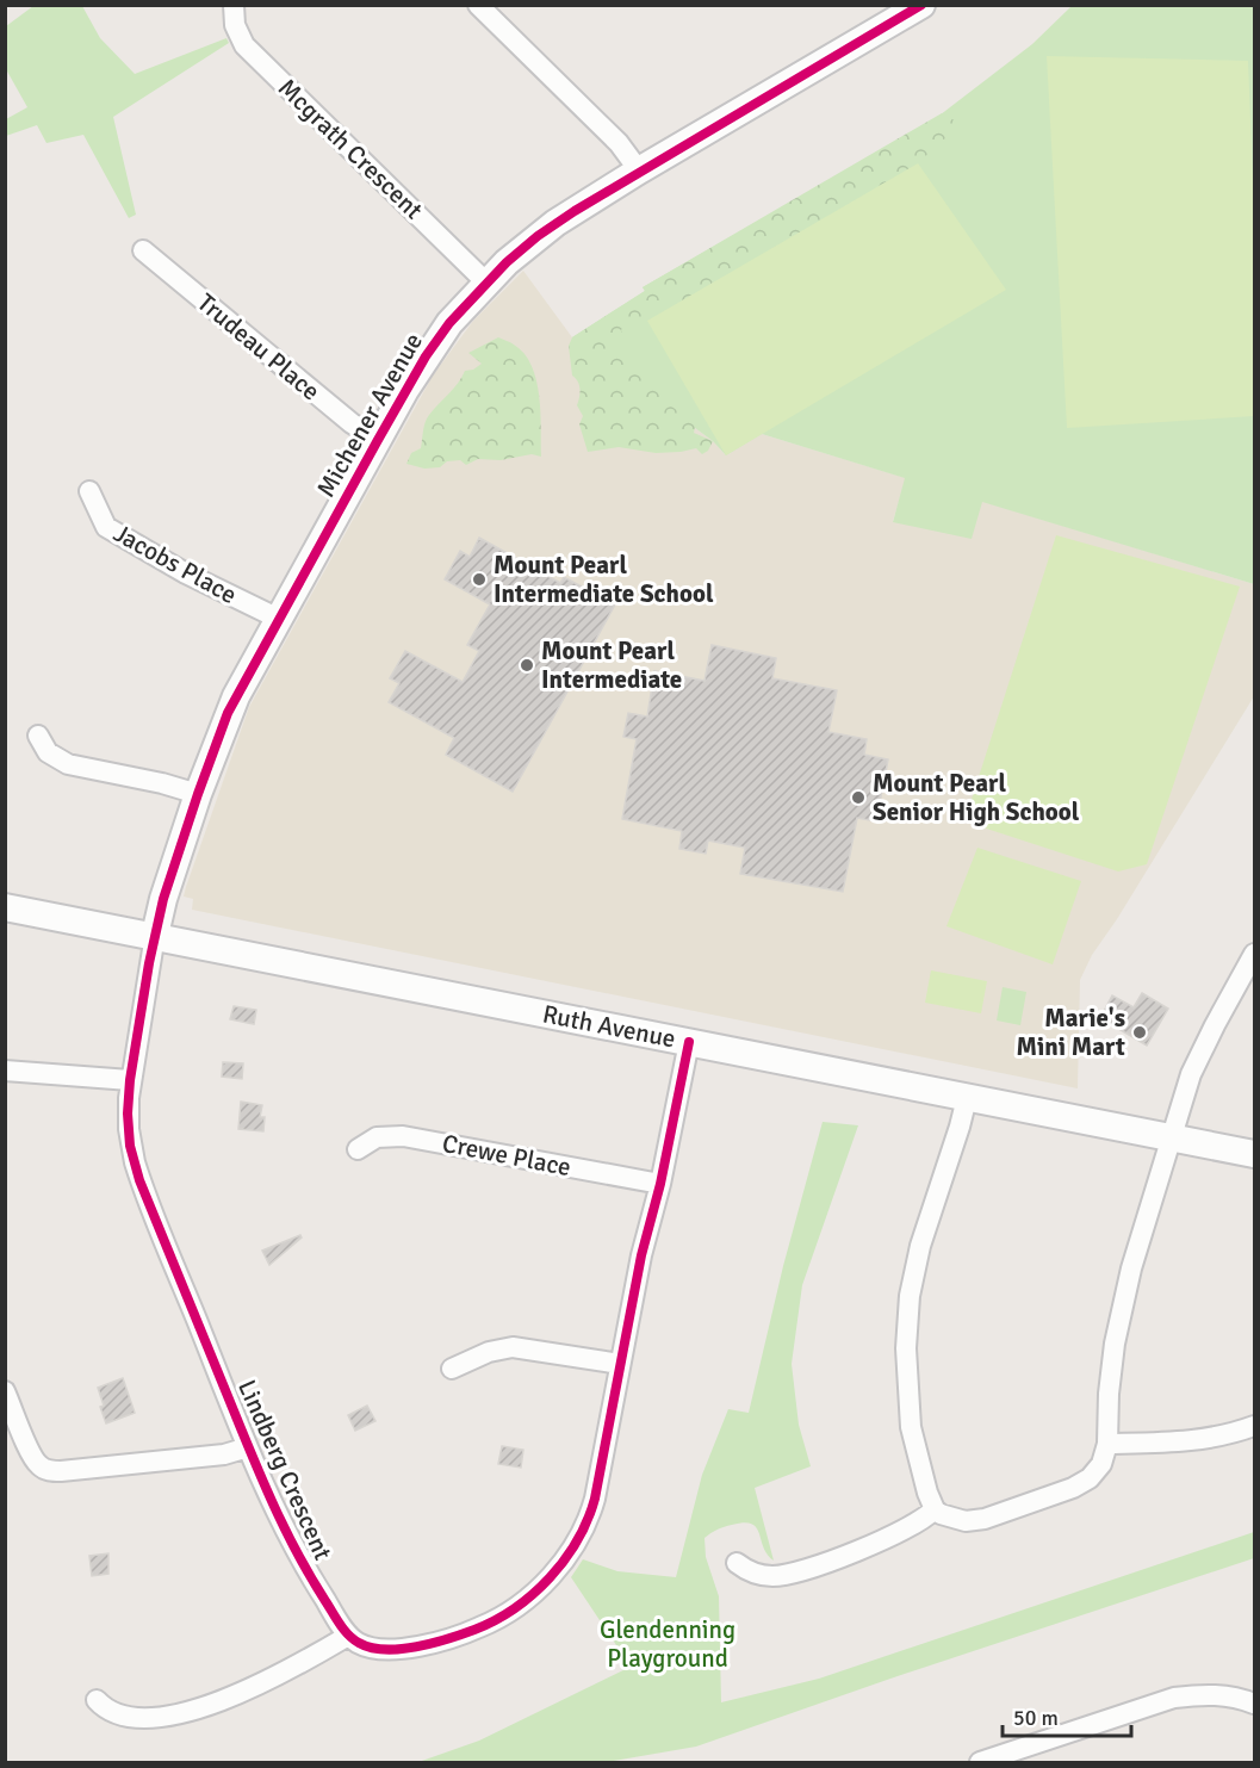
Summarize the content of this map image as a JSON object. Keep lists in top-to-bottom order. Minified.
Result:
{"streets":{"main road":["Michener Avenue","Ruth Avenue"],"street":["Mcgrath Crescent","Trudeau Place","Jacobs Place","Crewe Place","Lindberg Crescent"]},"crossings":[["Mcgrath Crescent","Michener Avenue"],["Trudeau Place","Michener Avenue"],["Michener Avenue","Jacobs Place"],["Michener Avenue","Ruth Avenue"],["Michener Avenue","Lindberg Crescent"],["Ruth Avenue","Lindberg Crescent"]],"parks":["Glendenning Playground"],"places":["Mount Pearl Intermediate School","Mount Pearl Intermediate","Mount Pearl Senior High School","Marie's Mini Mart"],"scale_bar":"50 m"}
